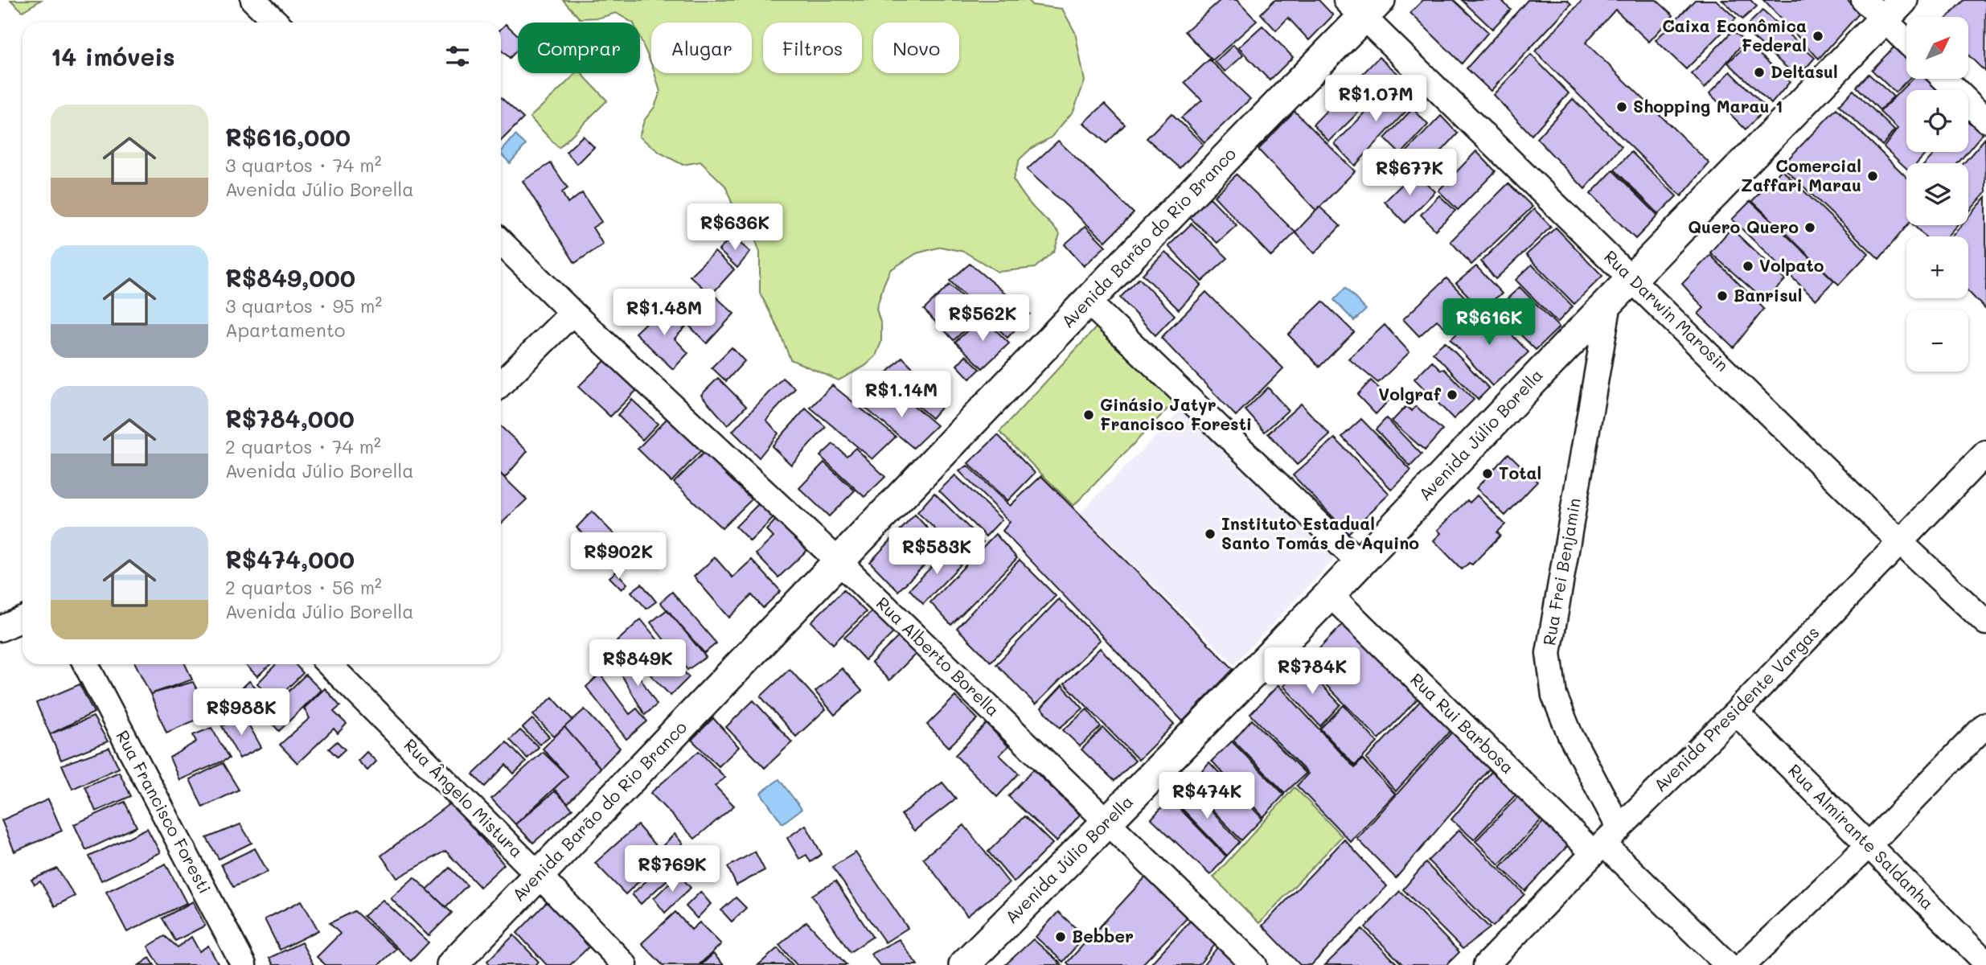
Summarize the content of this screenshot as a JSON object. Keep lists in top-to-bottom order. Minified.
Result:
{"streets":{"main road":["Avenida Barão do Rio Branco","Avenida Júlio Borella"],"street":["Rua Darwin Marosin","Rua Frei Benjamin","Rua Alberto Borella","Avenida Presidente Vargas","Rua Rui Barbosa","Rua Ângelo Mistura","Rua Francisco Foresti","Rua Almirante Saldanha"]},"crossings":[["Avenida Barão do Rio Branco","Rua Darwin Marosin"],["Avenida Barão do Rio Branco","Rua Alberto Borella"],["Avenida Barão do Rio Branco","Rua Ângelo Mistura"],["Rua Darwin Marosin","Avenida Júlio Borella"],["Rua Darwin Marosin","Avenida Presidente Vargas"],["Avenida Júlio Borella","Rua Frei Benjamin"],["Avenida Júlio Borella","Rua Alberto Borella"],["Avenida Júlio Borella","Rua Rui Barbosa"],["Rua Frei Benjamin","Avenida Presidente Vargas"],["Rua Frei Benjamin","Rua Rui Barbosa"],["Avenida Presidente Vargas","Rua Rui Barbosa"],["Avenida Presidente Vargas","Rua Almirante Saldanha"]],"places":["Caixa Econômica Federal","Deltasul","Shopping Marau 1","Comercial Zaffari Marau","Quero Quero","Volpato","Banrisul","Volgraf","Ginásio Jatyr Francisco Foresti","Total","Instituto Estadual Santo Tomás de Aquino","Bebber"],"north":"top right","page":{"map_buttons":["+","−"],"chip":["Comprar","Alugar","Filtros","Novo"],"heading":"14 imóveis","price":["R$1.07M","R$677K","R$636K","R$1.48M","R$562K","R$616K","R$1.14M","R$583K","R$902K","R$849K","R$784K","R$988K","R$474K","R$769K"],"list":[{"name":"R$616,000","note":"3 quartos · 74 m² · Avenida Júlio Borella"},{"name":"R$849,000","note":"3 quartos · 95 m² · Apartamento"},{"name":"R$784,000","note":"2 quartos · 74 m² · Avenida Júlio Borella"},{"name":"R$474,000","note":"2 quartos · 56 m² · Avenida Júlio Borella"}]}}
